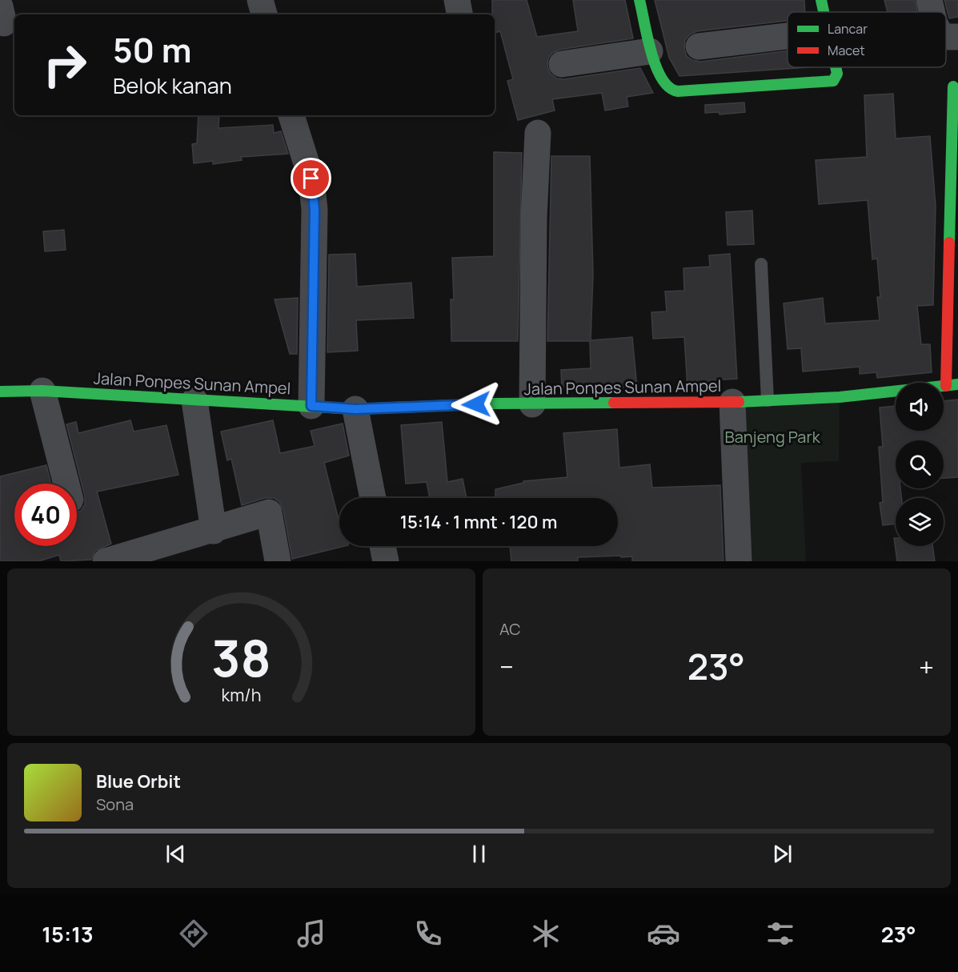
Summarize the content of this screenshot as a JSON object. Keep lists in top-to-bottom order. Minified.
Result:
{"streets":{"street":["Jalan Ponpes Sunan Ampel"]},"parks":["Banjeng Park"],"legend":["Lancar","Macet"],"page":{"turn":["50 m","Belok kanan"],"limit":"40","trip":"15:14 · 1 mnt · 120 m","tile":"AC","heat":["−","23°","+"],"song":["Blue Orbit","Sona"],"tabs":["15:13","23°"],"gauge":["38","km/h"]}}
